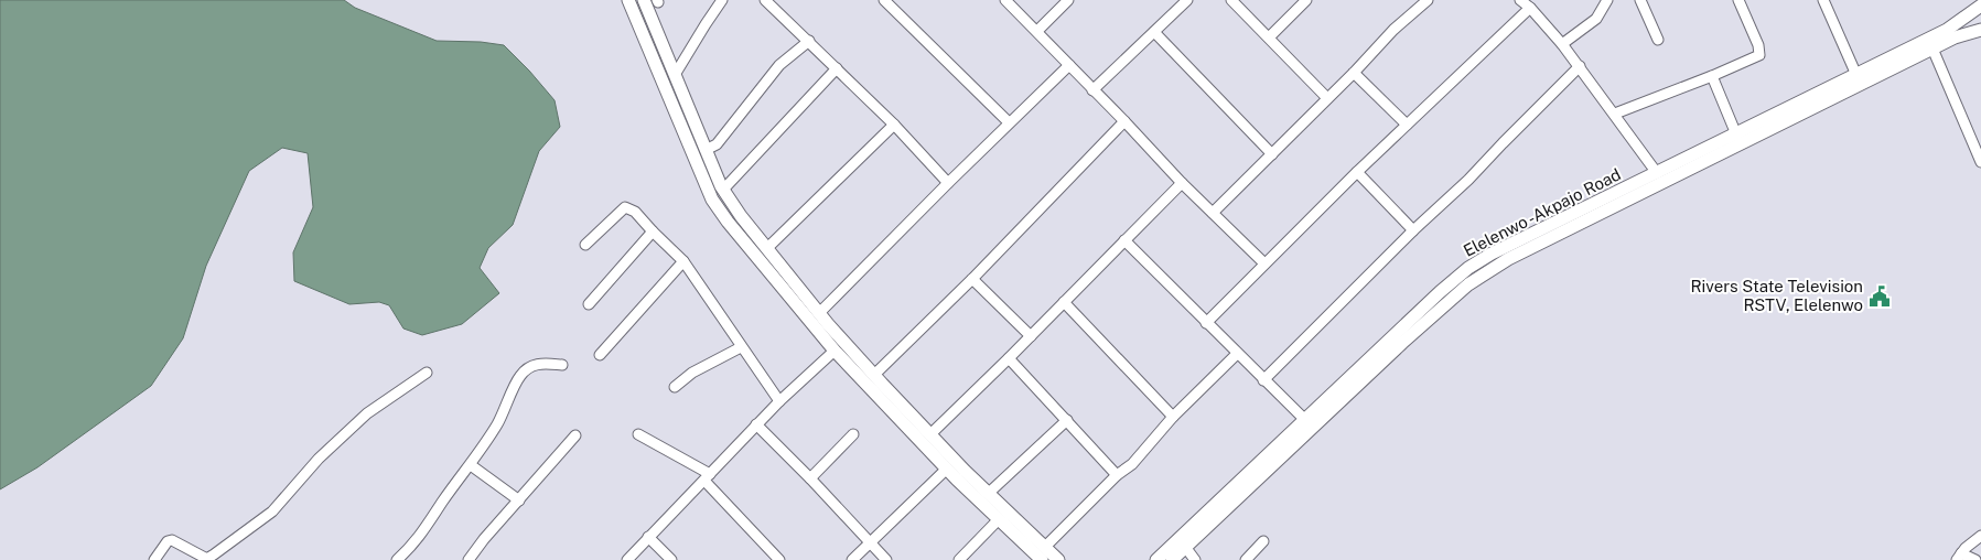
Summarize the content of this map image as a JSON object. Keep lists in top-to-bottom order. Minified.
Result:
{"streets":{"main road":["Elelenwo -Akpajo Road"]},"places":{"public building":["Rivers State Television RSTV, Elelenwo"]}}
